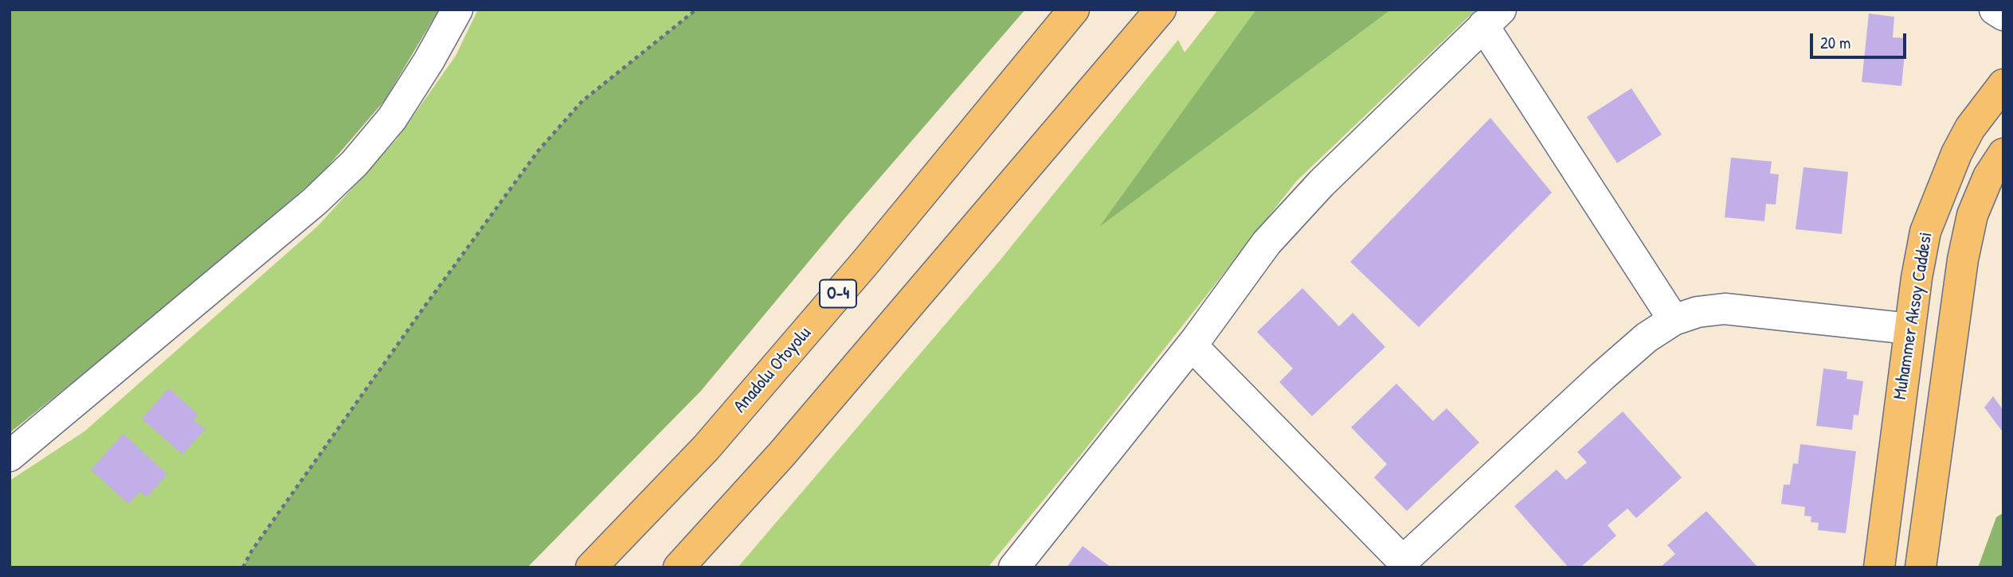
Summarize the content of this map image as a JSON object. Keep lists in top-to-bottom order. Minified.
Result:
{"streets":{"main road":["O-4","Muhammer Aksoy Caddesi","Anadolu Otoyolu"]},"scale_bar":"20 m"}
